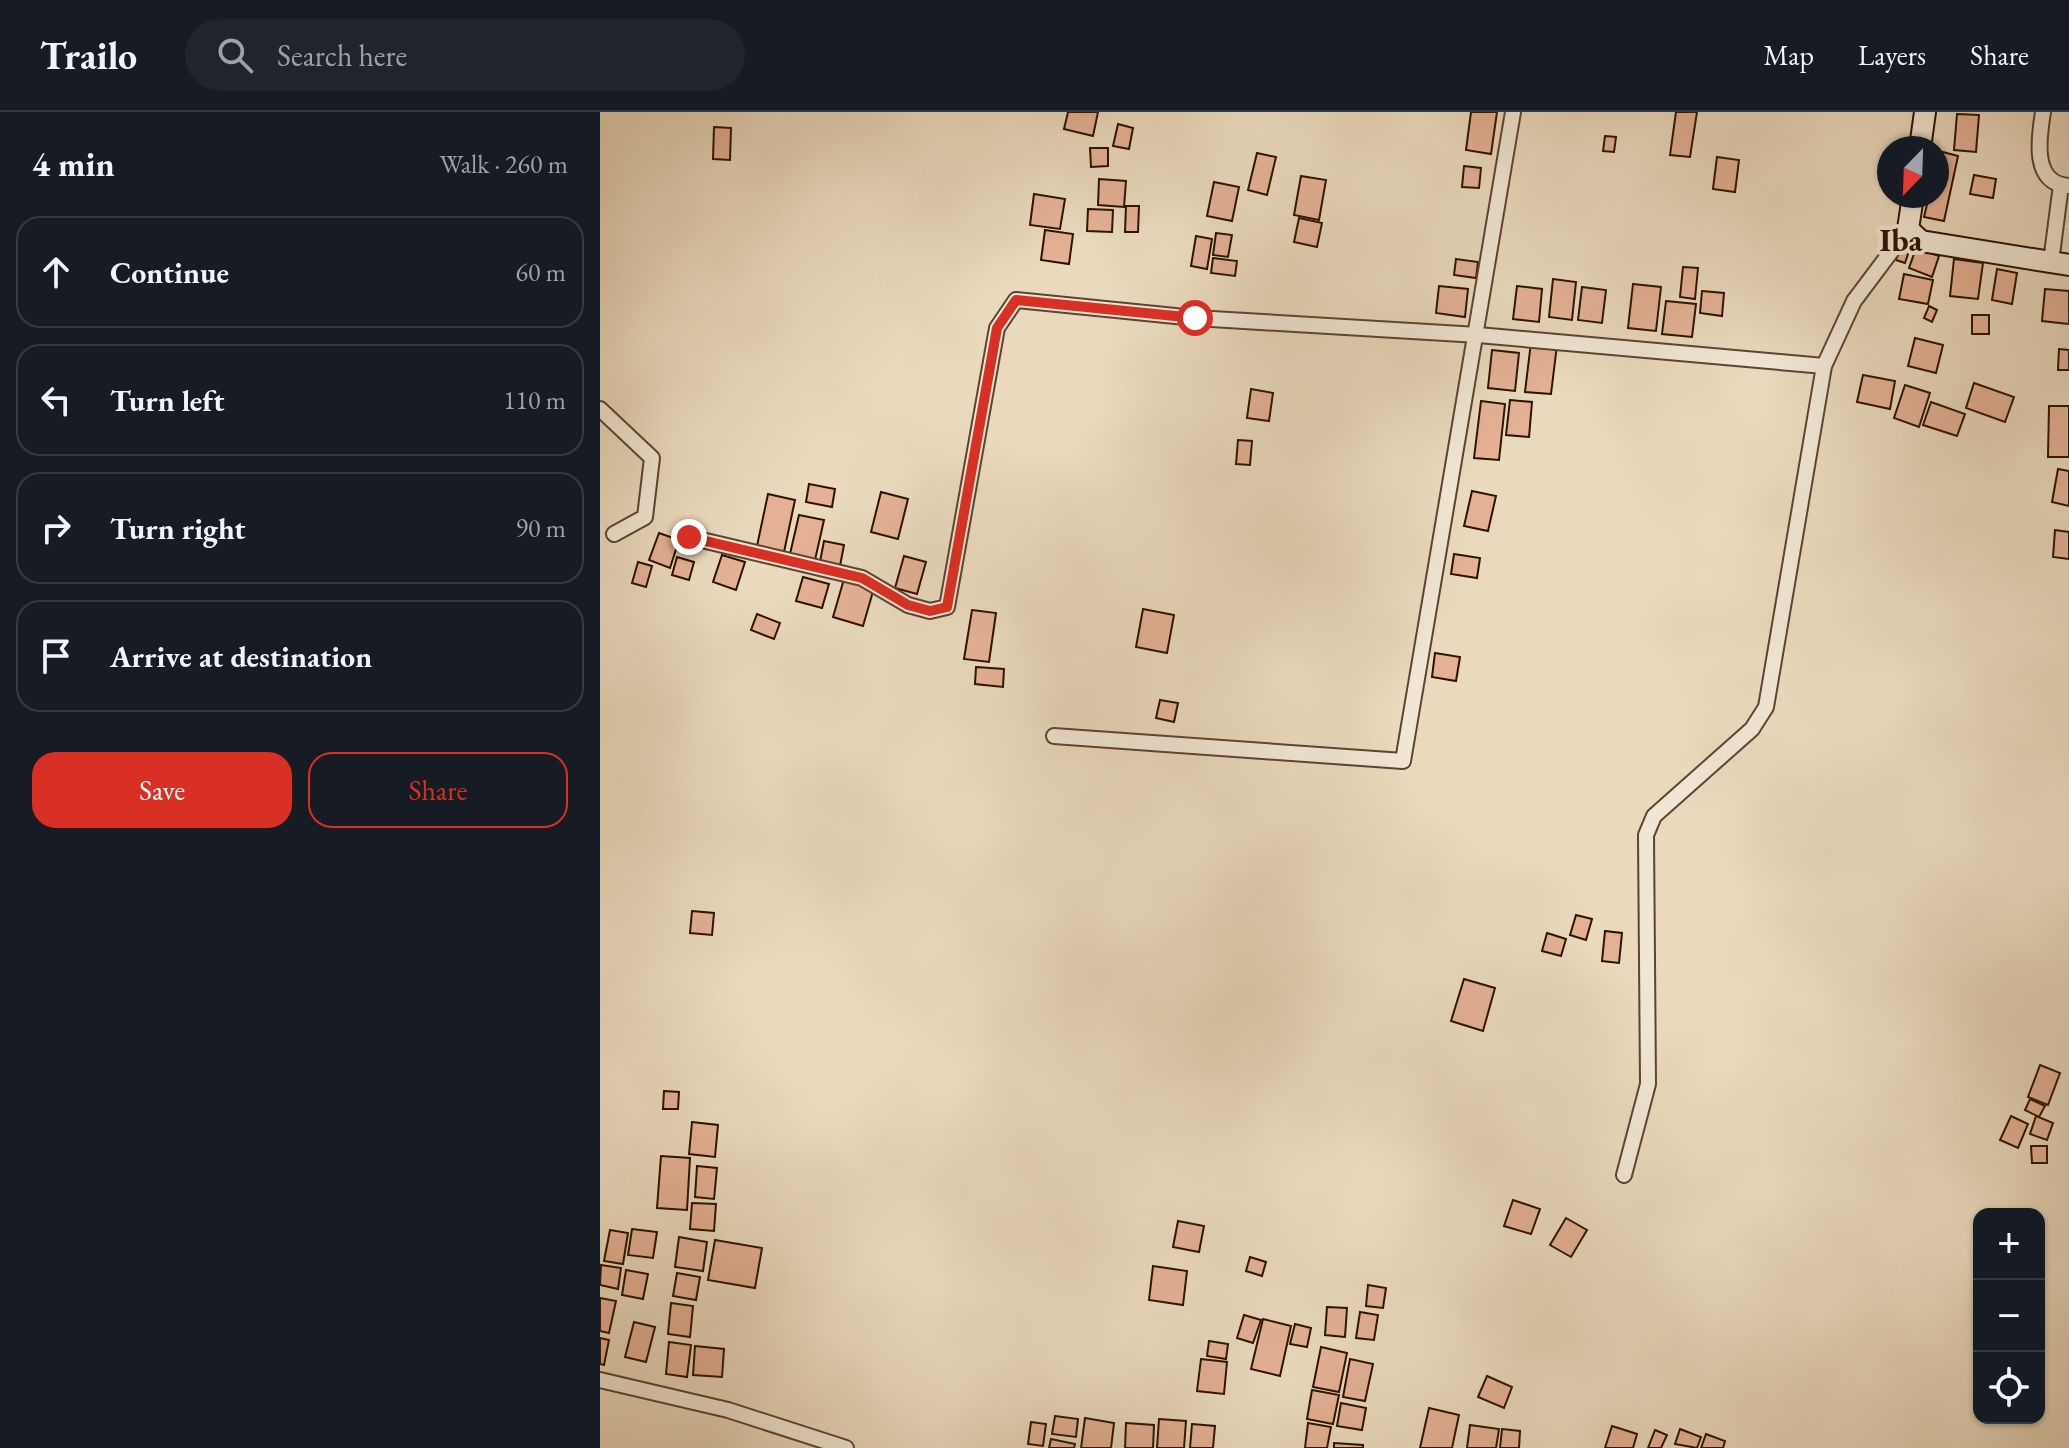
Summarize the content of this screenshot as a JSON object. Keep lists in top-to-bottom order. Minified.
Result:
{"districts":["Iba"],"north":"bottom left","page":{"header":"Trailo","search":"Search here","nav":["Map","Layers","Share"],"heading":["4 min","Walk · 260 m"],"list":[["Continue","60 m"],["Turn left","110 m"],["Turn right","90 m"],"Arrive at destination"],"buttons":["Save","Share"],"map_buttons":["+","−"]}}
